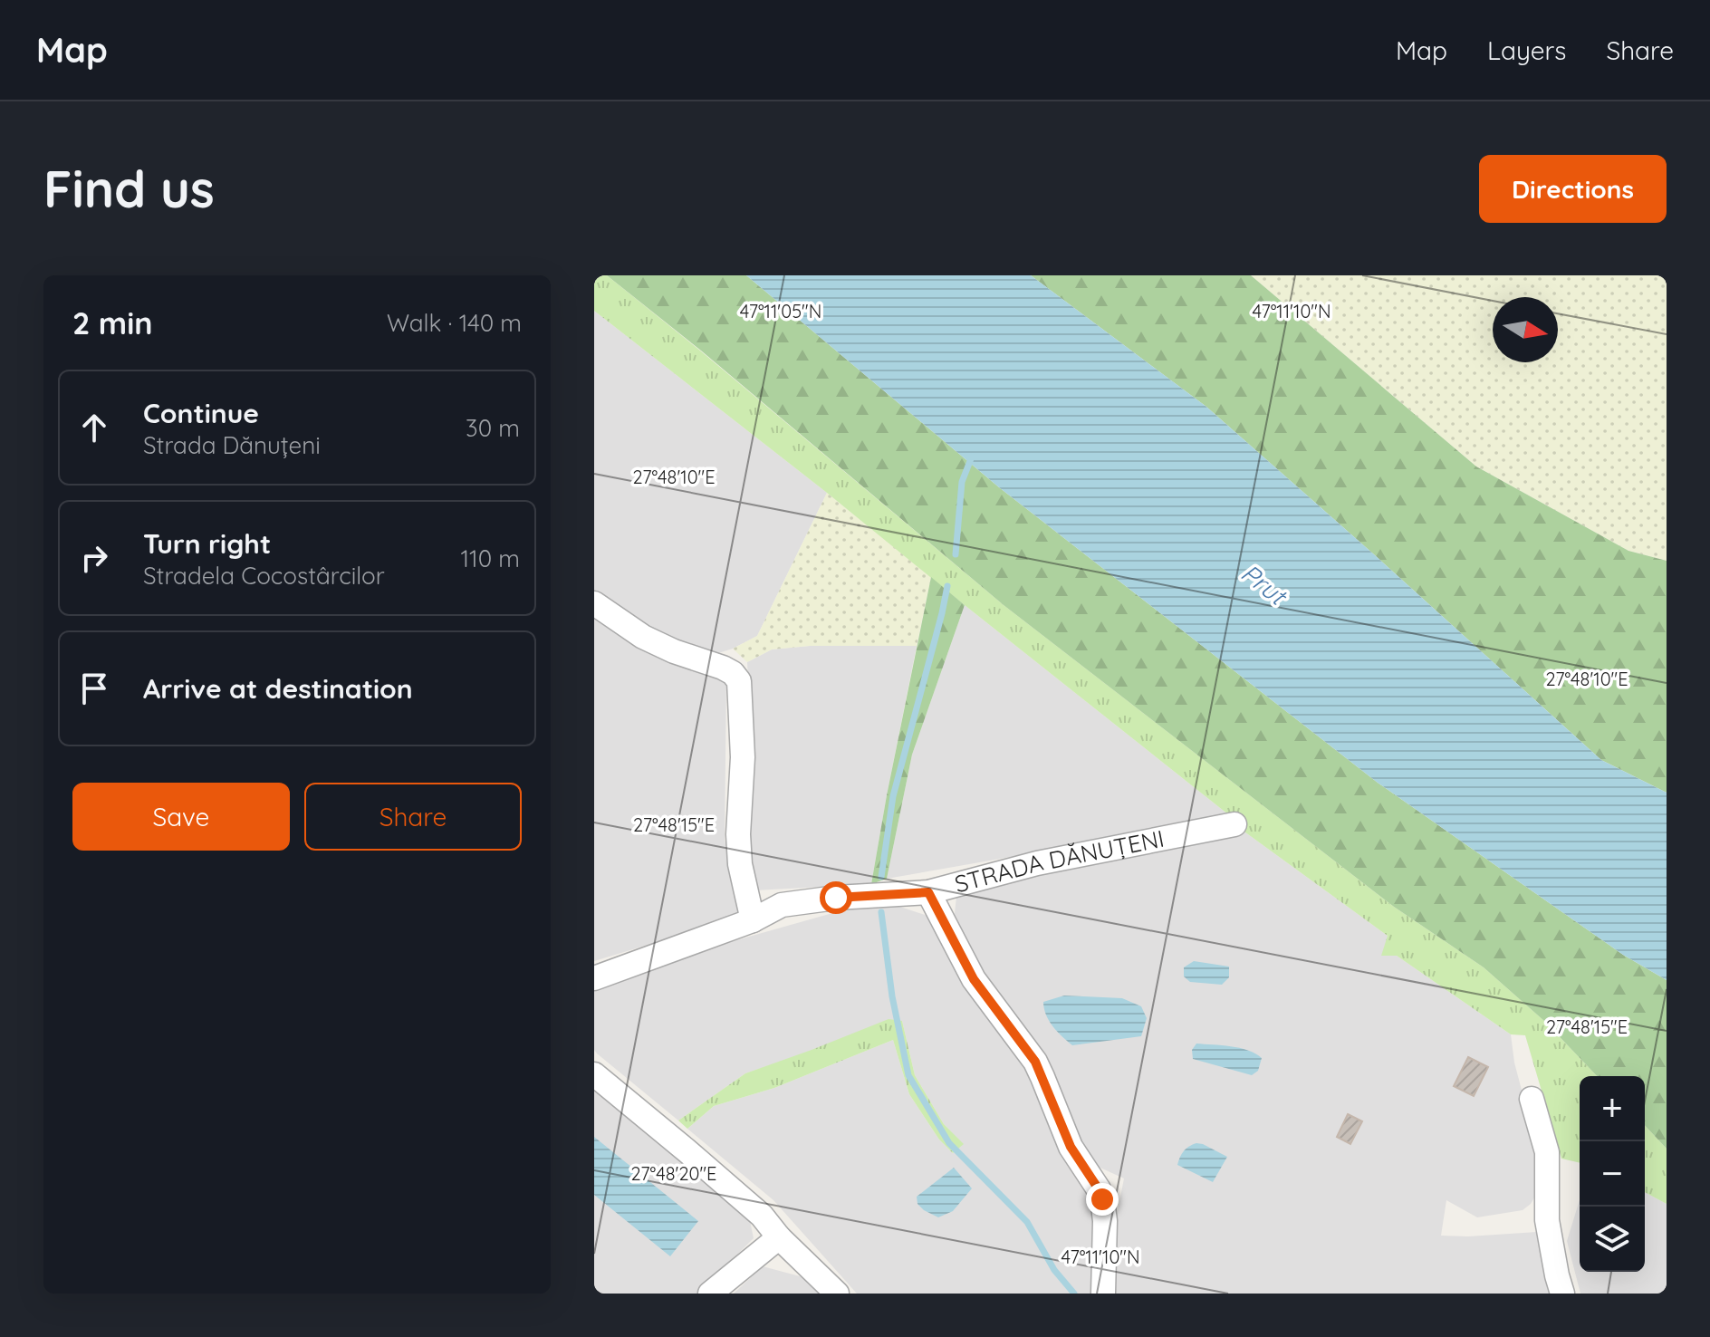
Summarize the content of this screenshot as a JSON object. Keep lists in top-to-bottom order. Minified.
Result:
{"streets":{"street":["STRADA DĂNUȚENI"]},"water":["Prut"],"north":"right","page":{"header":"Map","nav":["Map","Layers","Share"],"buttons":["Directions",["Save","Share"]],"title":"Find us","heading":["2 min","Walk · 140 m"],"list":[["Continue","Strada Dănuțeni","30 m"],["Turn right","Stradela Cocostârcilor","110 m"],"Arrive at destination"],"map_buttons":["+","−"]},"coordinates":["47°11'05\"N","47°11'10\"N","27°48'10\"E","27°48'15\"E","27°48'20\"E"]}
